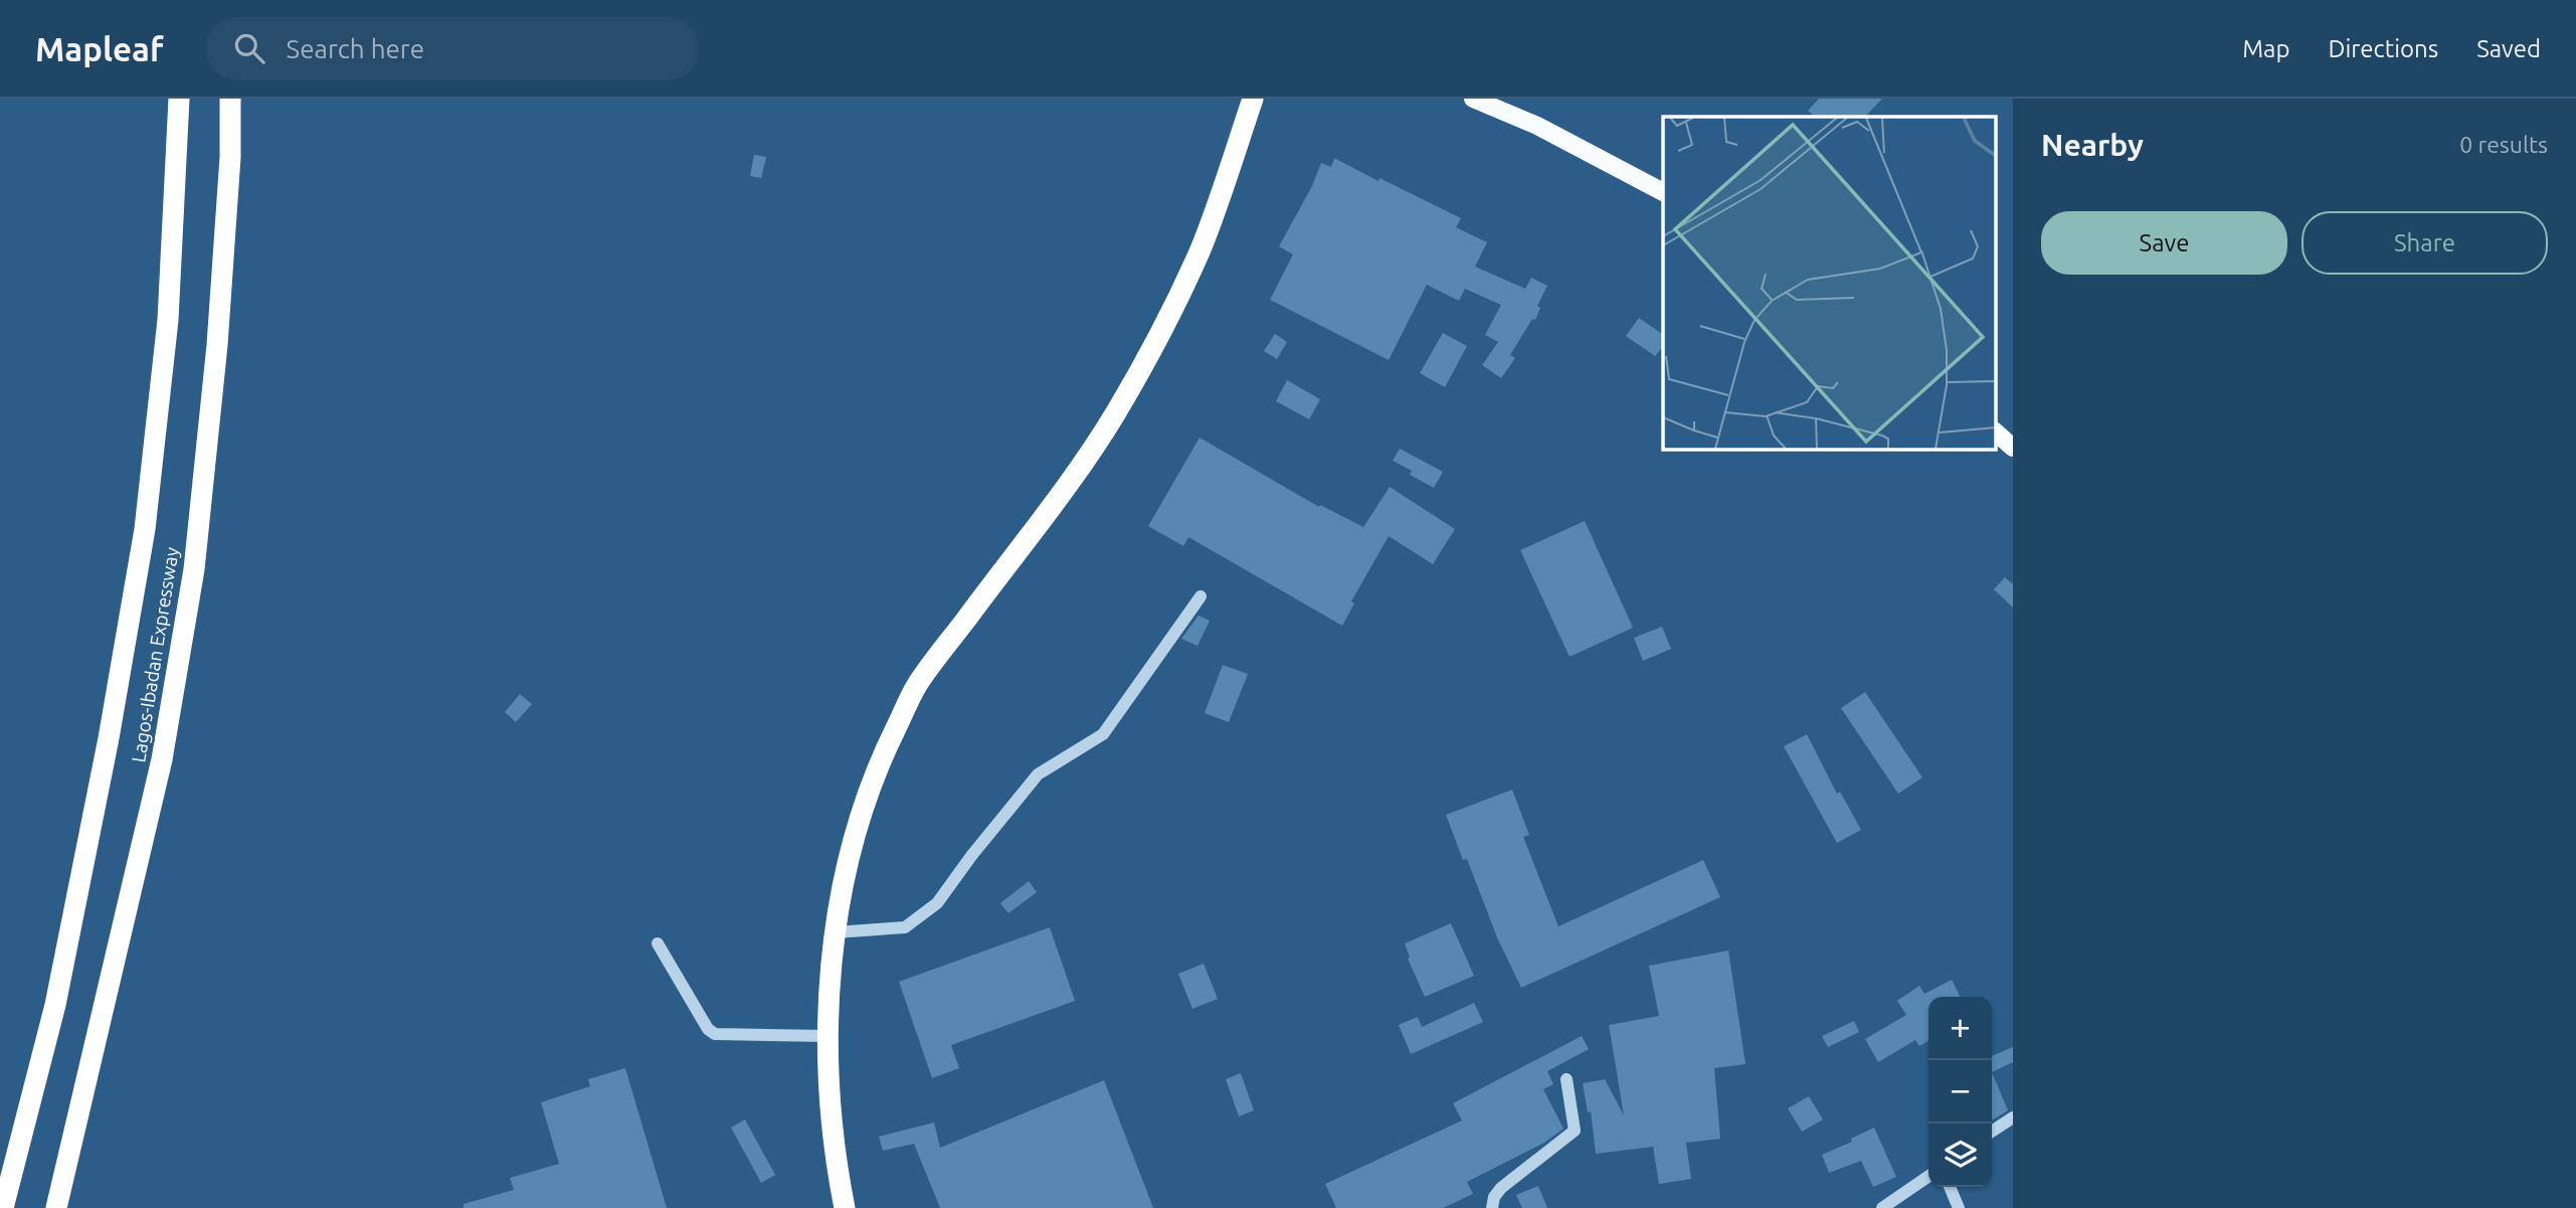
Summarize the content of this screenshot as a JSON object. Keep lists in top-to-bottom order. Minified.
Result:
{"streets":{"highway":["Lagos-Ibadan Expressway"]},"page":{"header":"Mapleaf","search":"Search here","nav":["Map","Directions","Saved"],"heading":["Nearby","0 results"],"buttons":["Save","Share"],"map_buttons":["+","−"]}}
